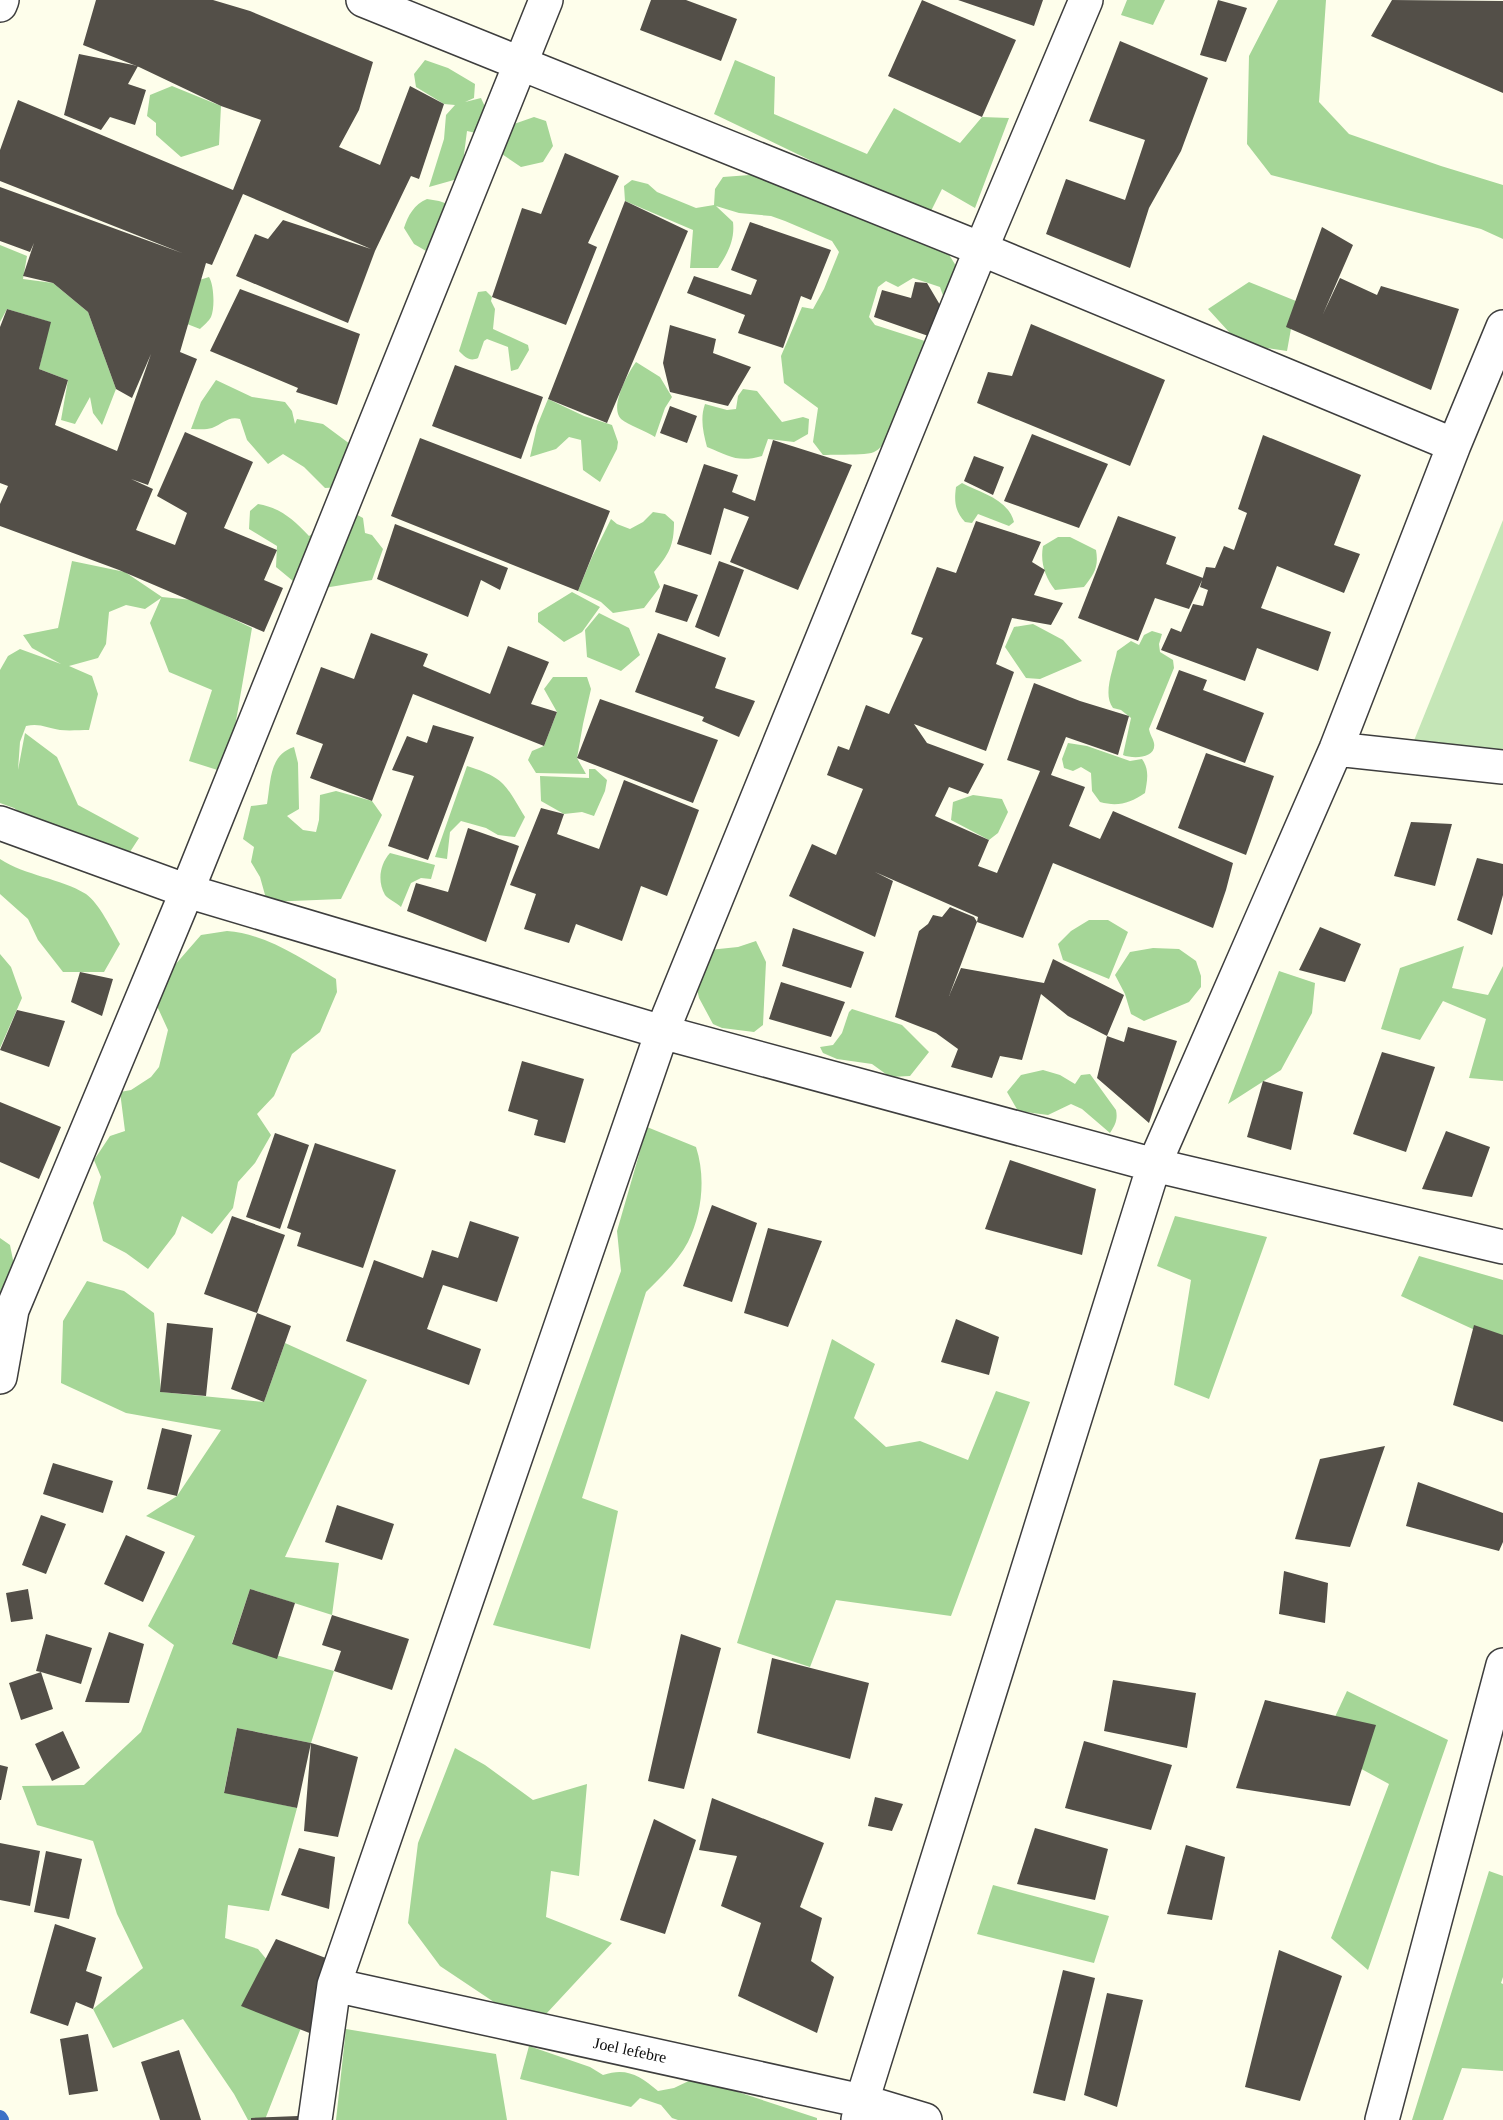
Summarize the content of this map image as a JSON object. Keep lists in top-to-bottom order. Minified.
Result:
{"streets":{"street":["Joel lefebre"]}}
